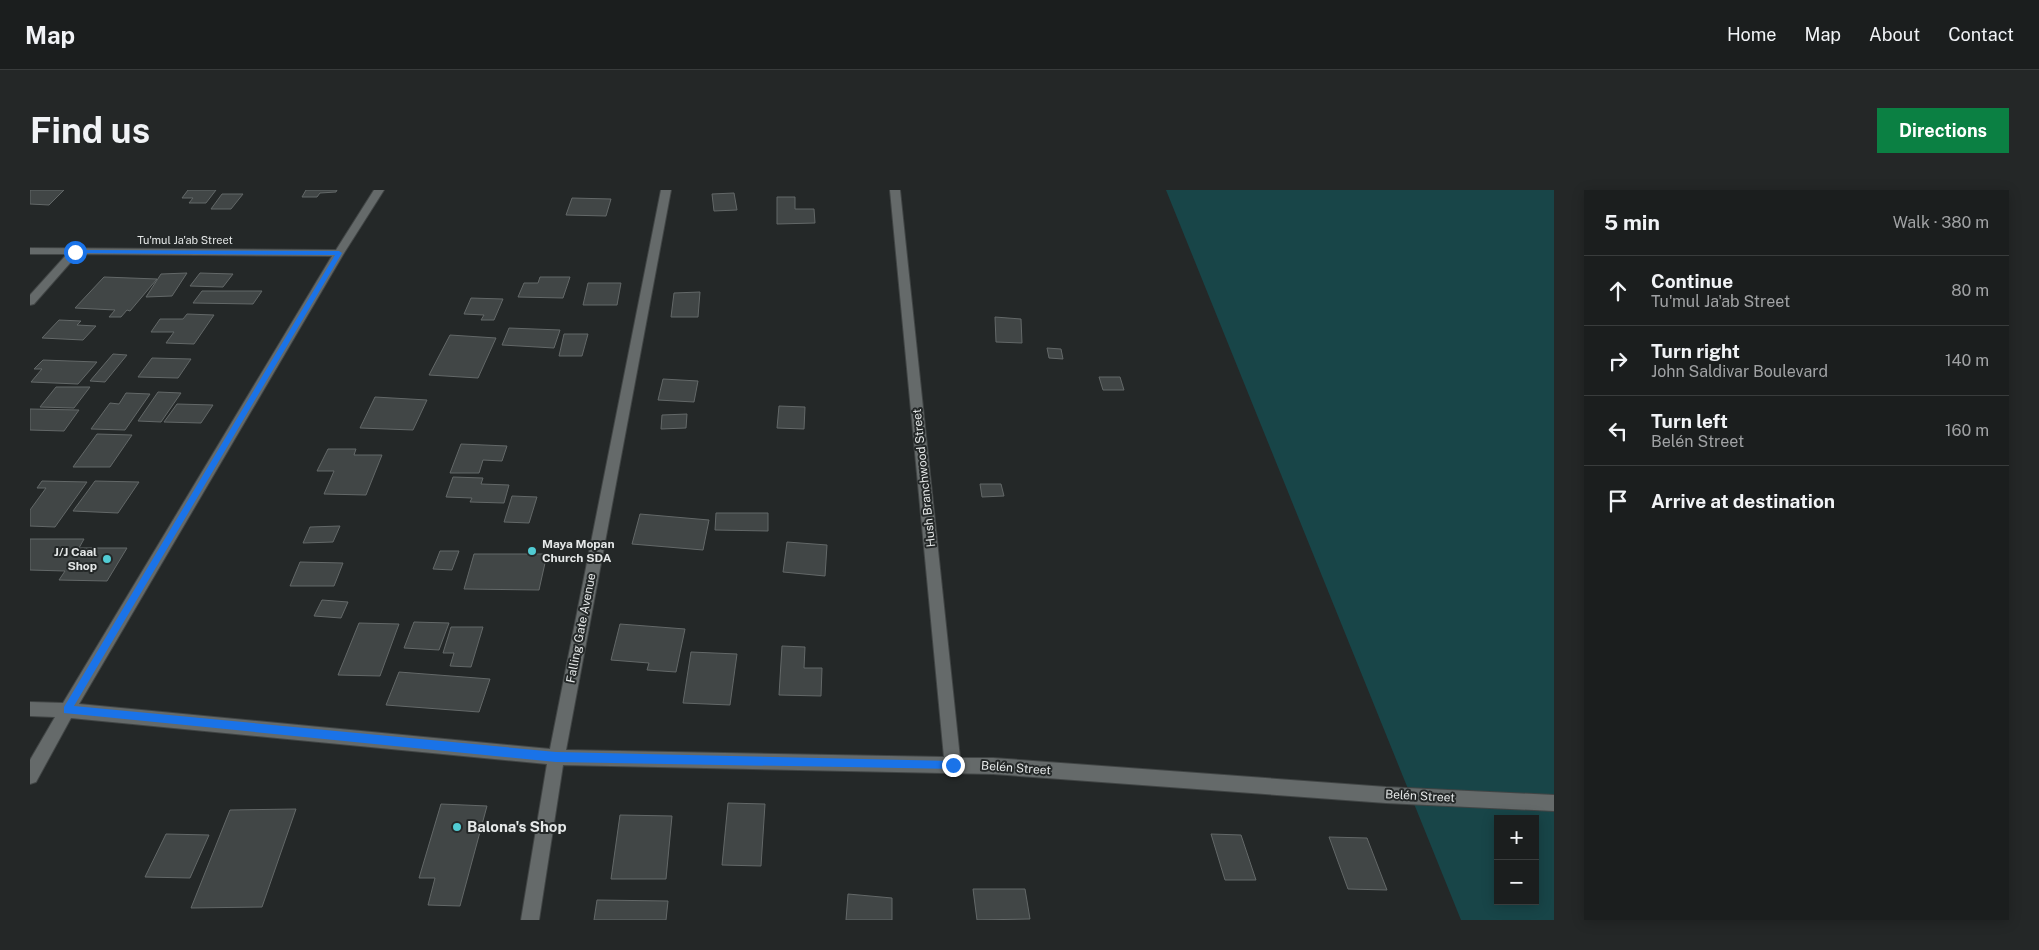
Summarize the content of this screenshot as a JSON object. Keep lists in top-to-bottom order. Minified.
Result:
{"streets":{"street":["Tu'mul Ja'ab Street","Hush Branchwood Street","Falling Gate Avenue","Belén Street"]},"crossings":[["Hush Branchwood Street","Belén Street"],["Falling Gate Avenue","Belén Street"]],"places":["Maya Mopan Church SDA","J/J Caal Shop","Balona's Shop"],"page":{"header":"Map","nav":["Home","Map","About","Contact"],"buttons":"Directions","title":"Find us","heading":["5 min","Walk · 380 m"],"list":[["Continue","Tu'mul Ja'ab Street","80 m"],["Turn right","John Saldivar Boulevard","140 m"],["Turn left","Belén Street","160 m"],"Arrive at destination"],"map_buttons":["+","−"]}}
